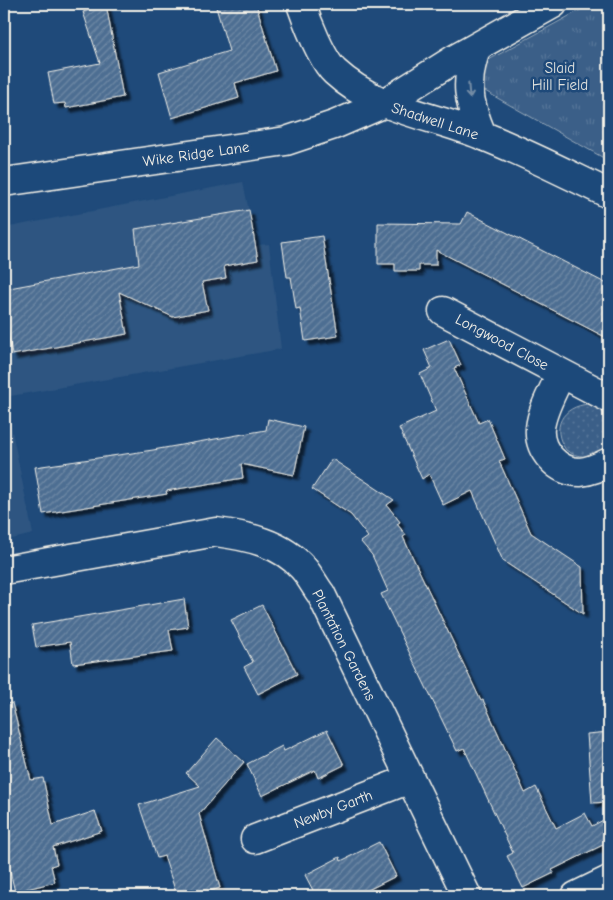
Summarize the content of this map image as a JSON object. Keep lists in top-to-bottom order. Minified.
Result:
{"streets":{"street":["Shadwell Lane","Wike Ridge Lane","Longwood Close","Plantation Gardens","Newby Garth"]},"crossings":[["Shadwell Lane","Wike Ridge Lane"],["Plantation Gardens","Newby Garth"]],"parks":["Slaid Hill Field"]}
